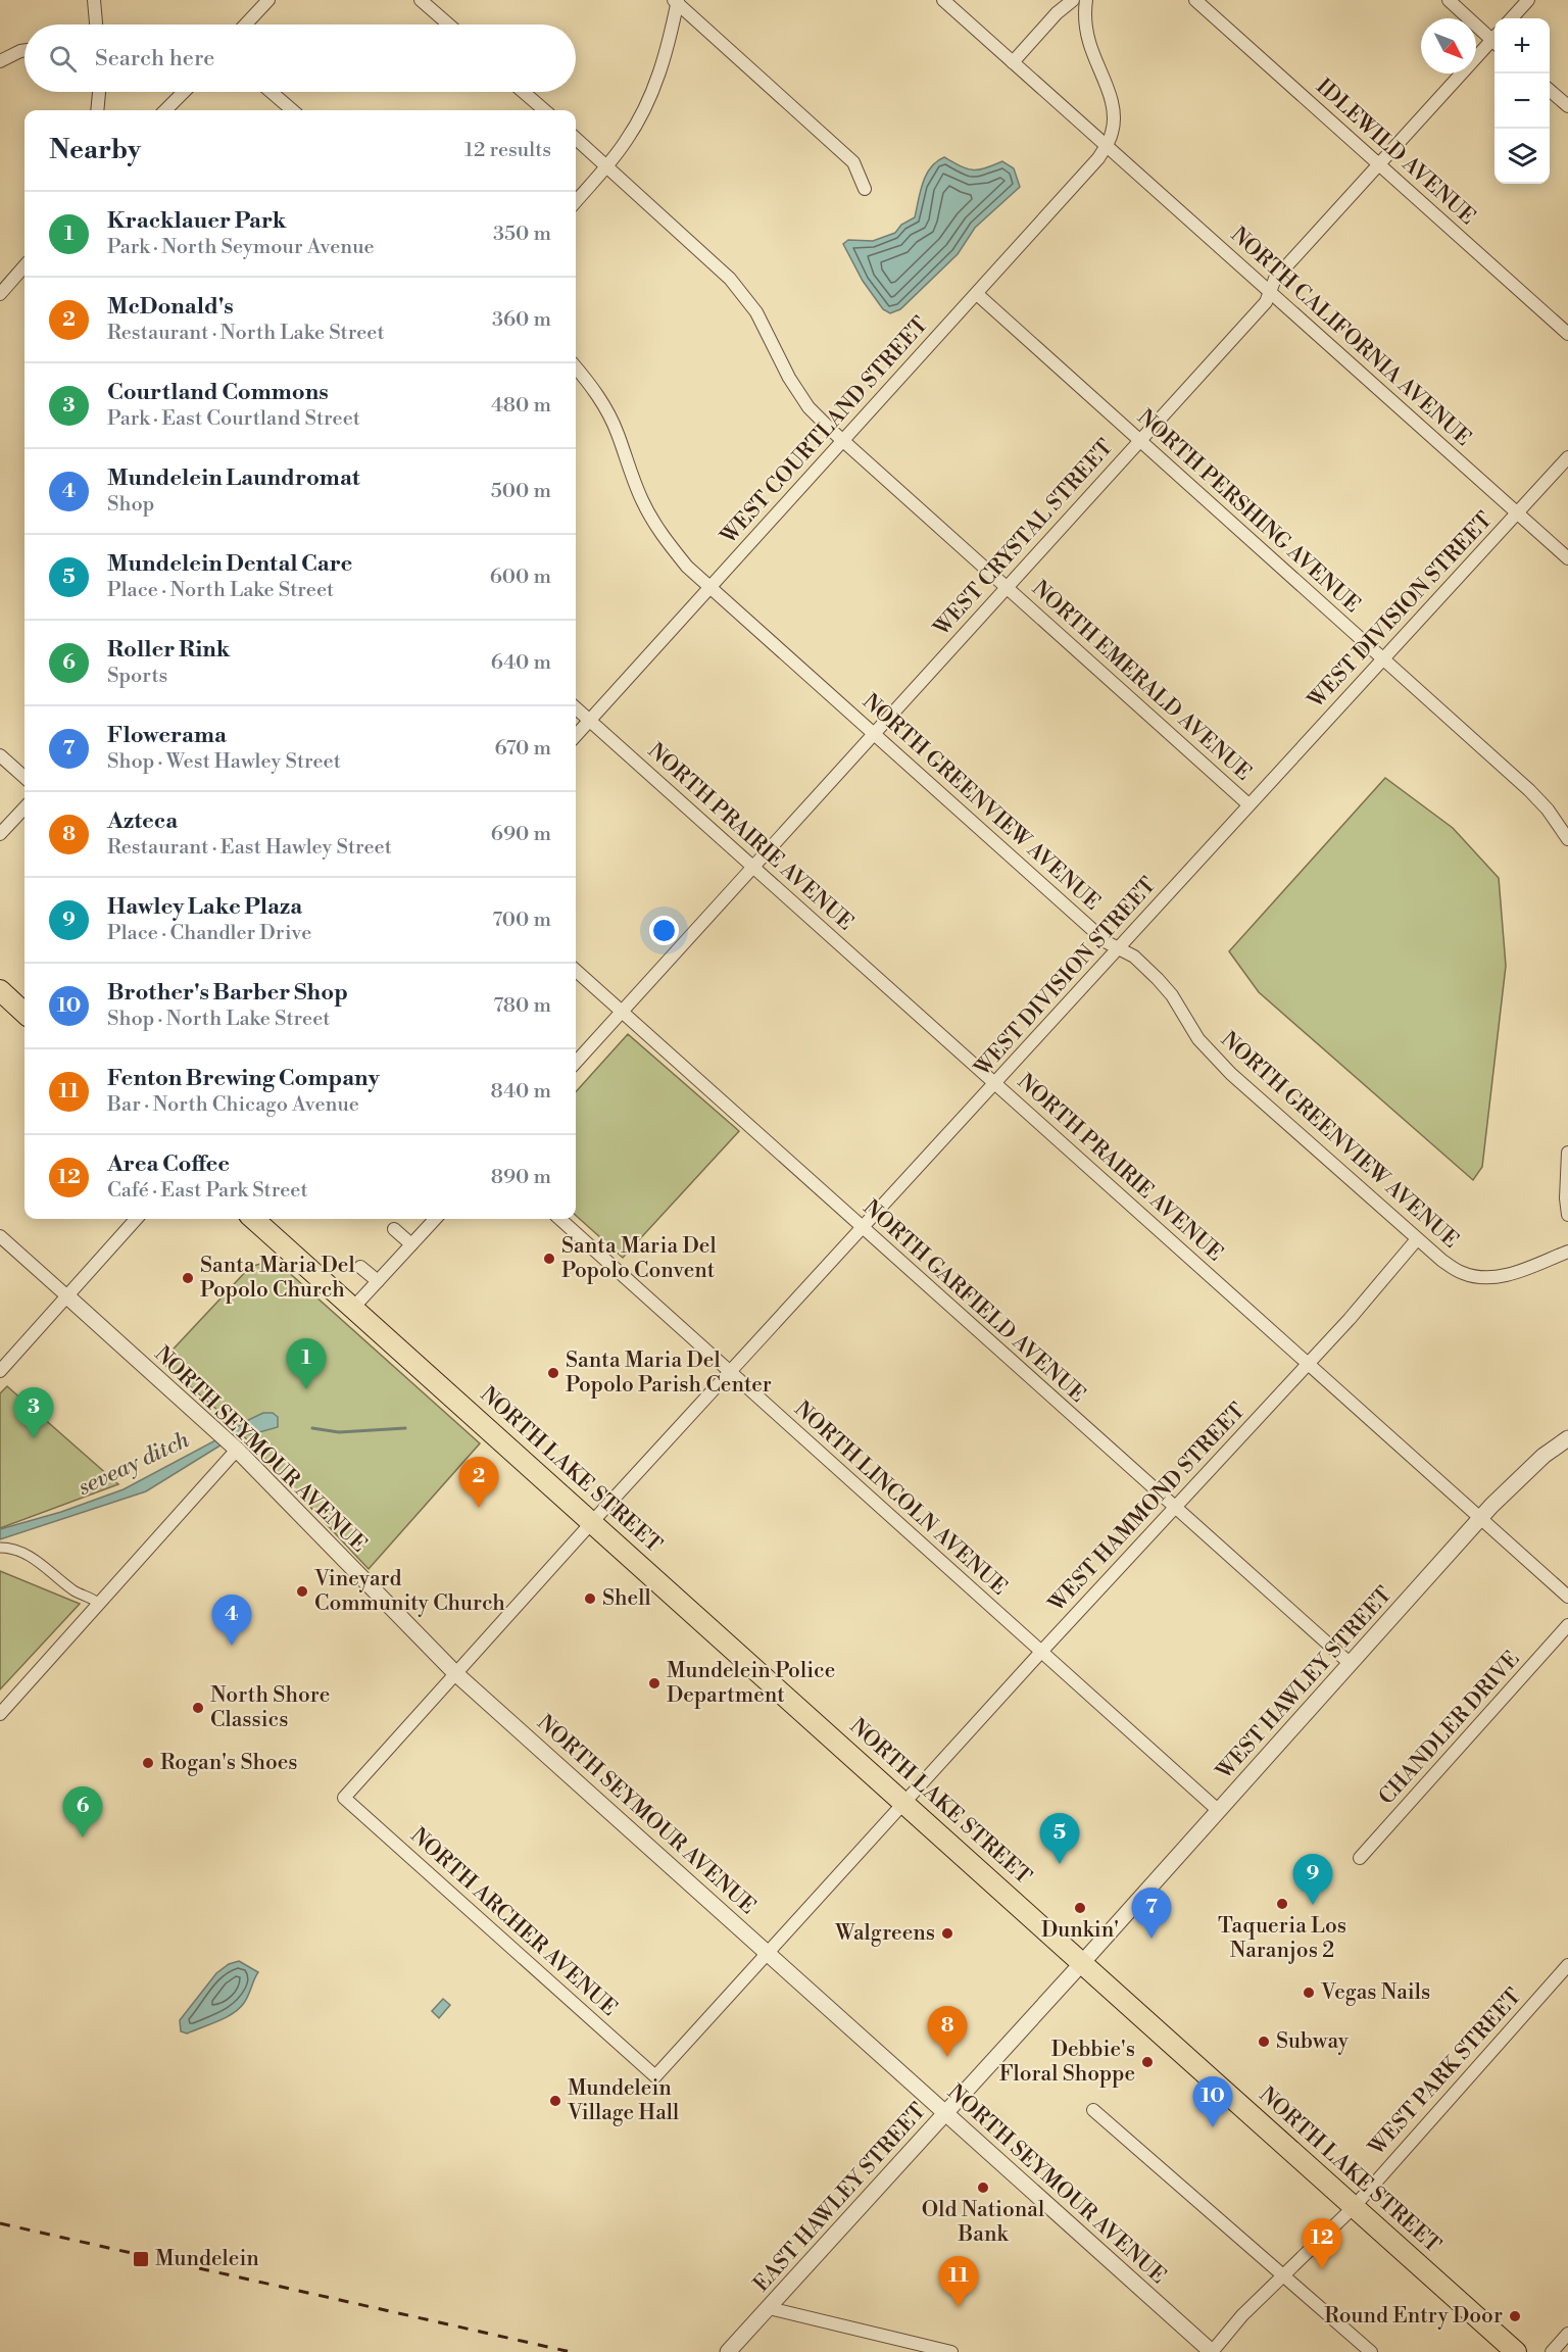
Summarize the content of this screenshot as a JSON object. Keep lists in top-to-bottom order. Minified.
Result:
{"streets":{"main road":["NORTH LAKE STREET"],"street":["IDLEWILD AVENUE","NORTH CALIFORNIA AVENUE","WEST COURTLAND STREET","NORTH PERSHING AVENUE","WEST CRYSTAL STREET","WEST DIVISION STREET","NORTH EMERALD AVENUE","NORTH GREENVIEW AVENUE","NORTH PRAIRIE AVENUE","NORTH GARFIELD AVENUE","NORTH SEYMOUR AVENUE","NORTH LINCOLN AVENUE","WEST HAMMOND STREET","WEST HAWLEY STREET","CHANDLER DRIVE","NORTH ARCHER AVENUE","WEST PARK STREET","EAST HAWLEY STREET"]},"crossings":[["IDLEWILD AVENUE","WEST CRYSTAL STREET"],["NORTH CALIFORNIA AVENUE","WEST COURTLAND STREET"],["NORTH CALIFORNIA AVENUE","WEST CRYSTAL STREET"],["NORTH CALIFORNIA AVENUE","WEST DIVISION STREET"],["WEST COURTLAND STREET","NORTH PERSHING AVENUE"],["WEST COURTLAND STREET","NORTH EMERALD AVENUE"],["WEST COURTLAND STREET","NORTH GREENVIEW AVENUE"],["WEST COURTLAND STREET","NORTH PRAIRIE AVENUE"],["NORTH PERSHING AVENUE","WEST CRYSTAL STREET"],["NORTH PERSHING AVENUE","WEST DIVISION STREET"],["WEST CRYSTAL STREET","NORTH EMERALD AVENUE"],["WEST CRYSTAL STREET","NORTH GREENVIEW AVENUE"],["WEST CRYSTAL STREET","NORTH PRAIRIE AVENUE"],["WEST CRYSTAL STREET","NORTH GARFIELD AVENUE"],["WEST DIVISION STREET","NORTH EMERALD AVENUE"],["WEST DIVISION STREET","NORTH GREENVIEW AVENUE"],["WEST DIVISION STREET","NORTH PRAIRIE AVENUE"],["WEST DIVISION STREET","NORTH GARFIELD AVENUE"],["WEST DIVISION STREET","NORTH SEYMOUR AVENUE"],["WEST DIVISION STREET","NORTH LAKE STREET"],["WEST DIVISION STREET","NORTH LINCOLN AVENUE"],["WEST DIVISION STREET","NORTH ARCHER AVENUE"],["NORTH GREENVIEW AVENUE","WEST HAMMOND STREET"],["NORTH PRAIRIE AVENUE","WEST HAMMOND STREET"],["NORTH PRAIRIE AVENUE","WEST HAWLEY STREET"],["NORTH GARFIELD AVENUE","WEST HAMMOND STREET"],["NORTH GARFIELD AVENUE","WEST HAWLEY STREET"],["NORTH SEYMOUR AVENUE","WEST HAMMOND STREET"],["NORTH SEYMOUR AVENUE","WEST PARK STREET"],["NORTH SEYMOUR AVENUE","EAST HAWLEY STREET"],["NORTH LAKE STREET","WEST HAMMOND STREET"],["NORTH LAKE STREET","WEST HAWLEY STREET"],["NORTH LAKE STREET","WEST PARK STREET"],["NORTH LAKE STREET","EAST HAWLEY STREET"],["NORTH LINCOLN AVENUE","WEST HAMMOND STREET"],["NORTH LINCOLN AVENUE","WEST HAWLEY STREET"],["WEST HAMMOND STREET","NORTH ARCHER AVENUE"],["WEST HAWLEY STREET","EAST HAWLEY STREET"]],"water":["seveay ditch"],"places":{"other":["Santa Maria Del Popolo Convent","Santa Maria Del Popolo Church","Santa Maria Del Popolo Parish Center","Vineyard Community Church","Shell","Mundelein Police Department","North Shore Classics","Rogan's Shoes","Taqueria Los Naranjos 2","Dunkin'","Walgreens","Vegas Nails","Subway","Debbie's Floral Shoppe","Mundelein Village Hall","Old National Bank","Round Entry Door"],"transit":["Mundelein"]},"north":"bottom right","page":{"map_buttons":["+","−"],"search":"Search here","heading":["Nearby","12 results"],"list":[{"mark":"1","name":"Kracklauer Park","note":"Park · North Seymour Avenue","value":"350 m"},{"mark":"2","name":"McDonald's","note":"Restaurant · North Lake Street","value":"360 m"},{"mark":"3","name":"Courtland Commons","note":"Park · East Courtland Street","value":"480 m"},{"mark":"4","name":"Mundelein Laundromat","note":"Shop","value":"500 m"},{"mark":"5","name":"Mundelein Dental Care","note":"Place · North Lake Street","value":"600 m"},{"mark":"6","name":"Roller Rink","note":"Sports","value":"640 m"},{"mark":"7","name":"Flowerama","note":"Shop · West Hawley Street","value":"670 m"},{"mark":"8","name":"Azteca","note":"Restaurant · East Hawley Street","value":"690 m"},{"mark":"9","name":"Hawley Lake Plaza","note":"Place · Chandler Drive","value":"700 m"},{"mark":"10","name":"Brother's Barber Shop","note":"Shop · North Lake Street","value":"780 m"},{"mark":"11","name":"Fenton Brewing Company","note":"Bar · North Chicago Avenue","value":"840 m"},{"mark":"12","name":"Area Coffee","note":"Café · East Park Street","value":"890 m"}],"pins":["1","3","2","4","6","5","9","7","8","10","12","11"]}}
